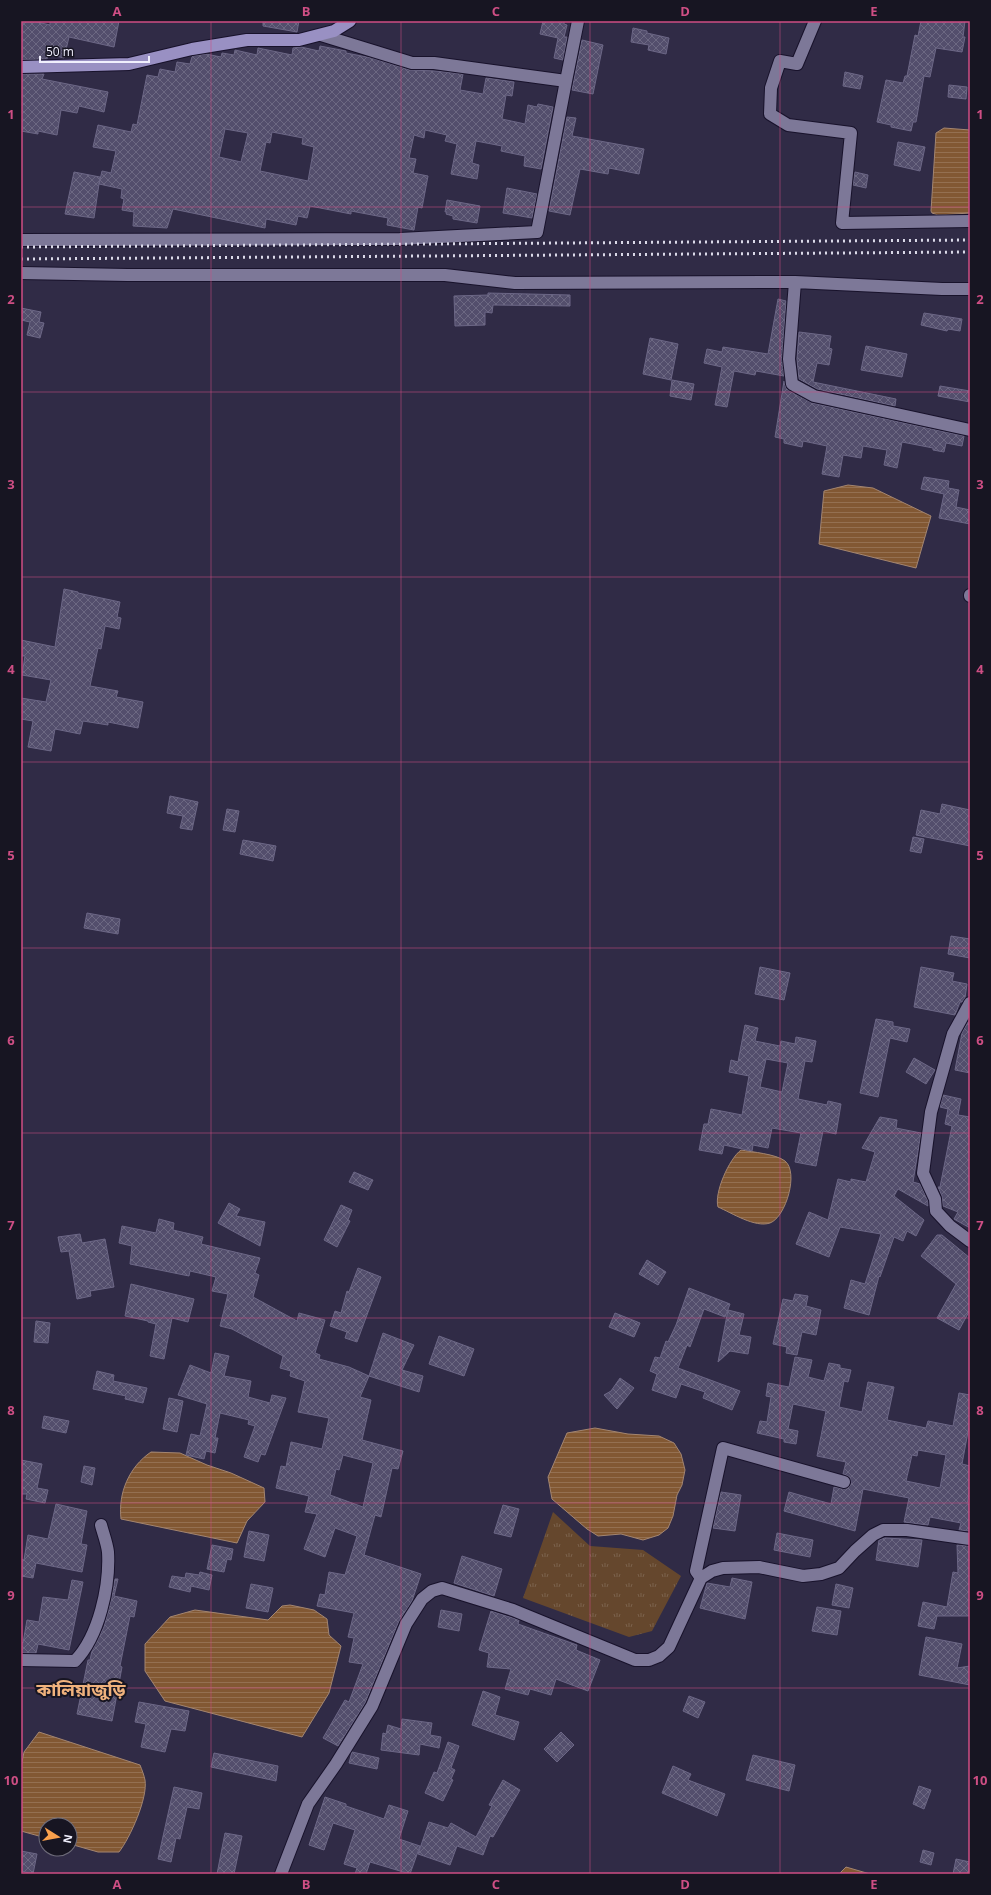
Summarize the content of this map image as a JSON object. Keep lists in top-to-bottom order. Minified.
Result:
{"districts":["কালিয়াজুড়ি"],"scale_bar":"50 m","north":"right","grid":{"columns":["A","B","C","D","E"],"rows":["1","2","3","4","5","6","7","8","9","10"]}}
